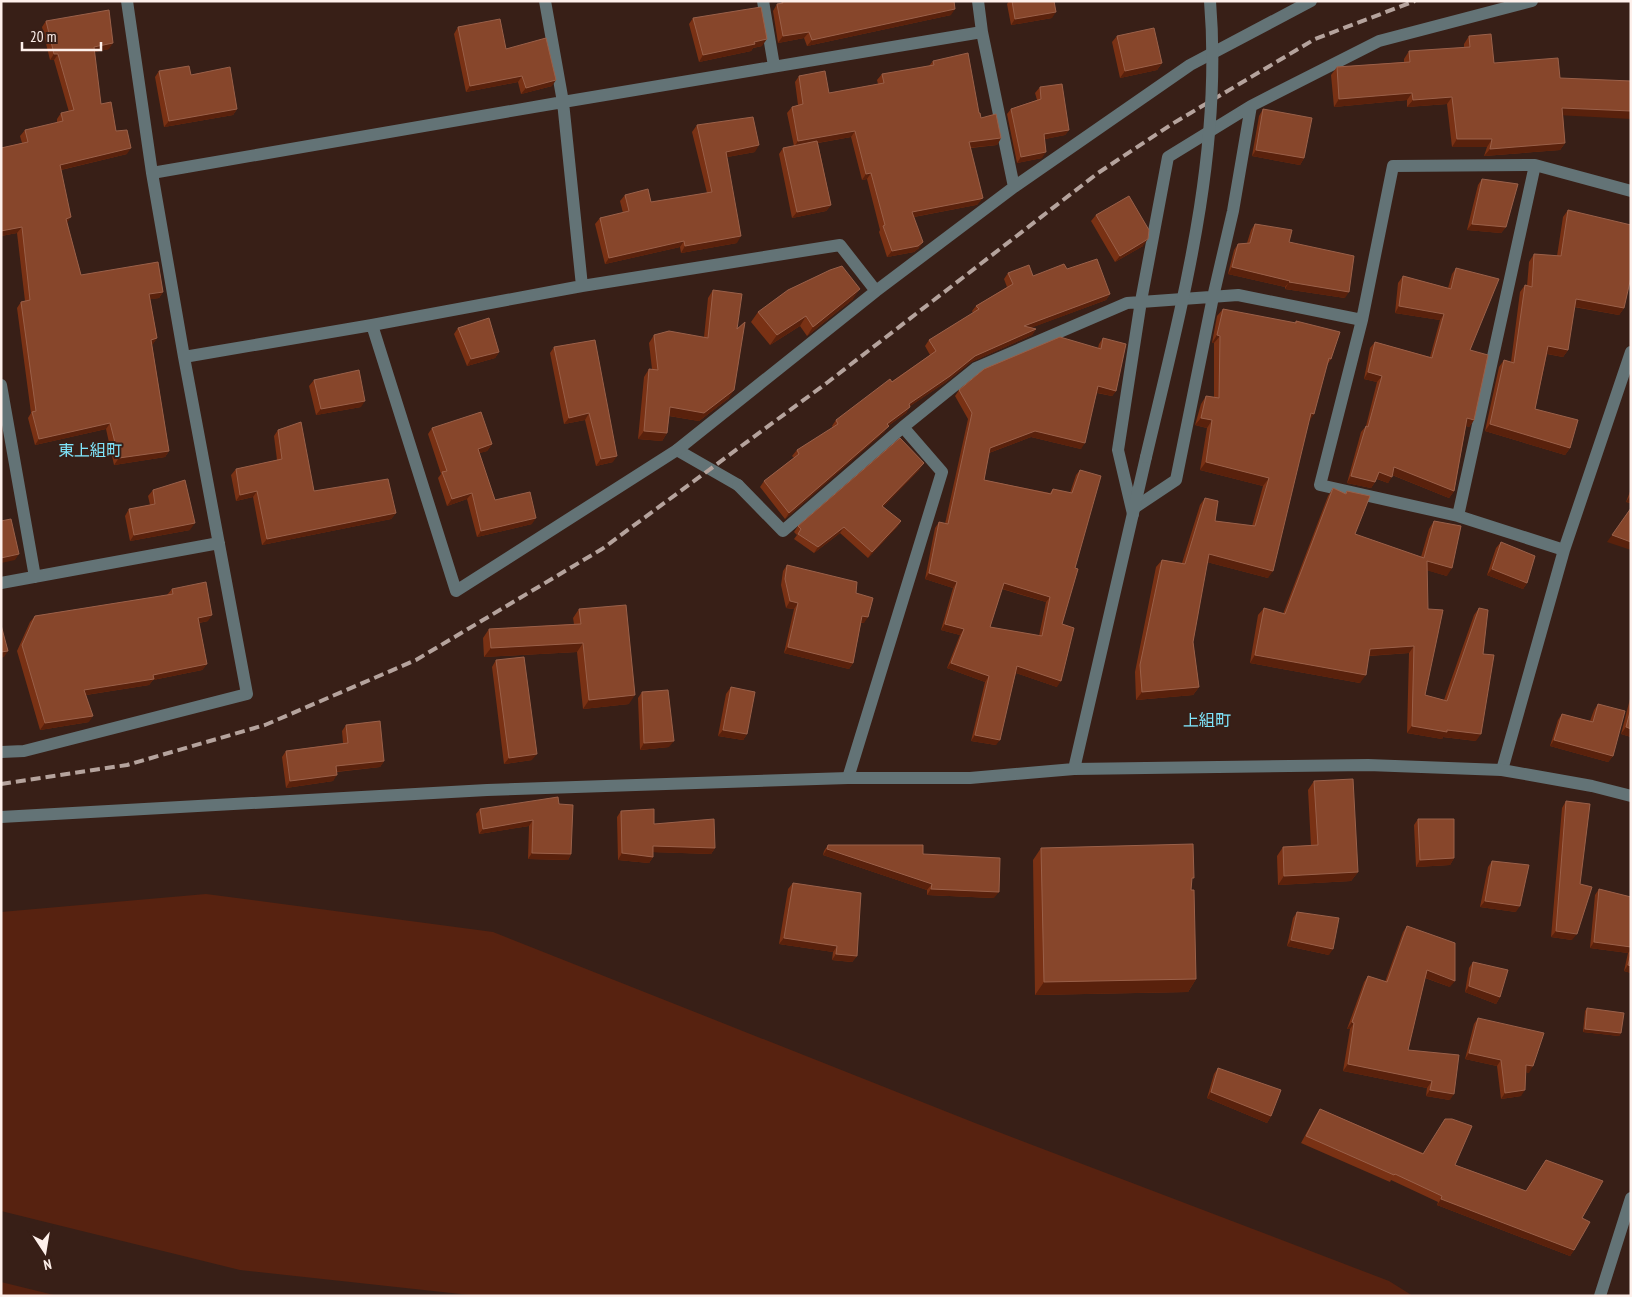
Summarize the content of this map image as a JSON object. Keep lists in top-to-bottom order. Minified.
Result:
{"districts":["東上組町","上組町"],"scale_bar":"20 m","north":"bottom"}
